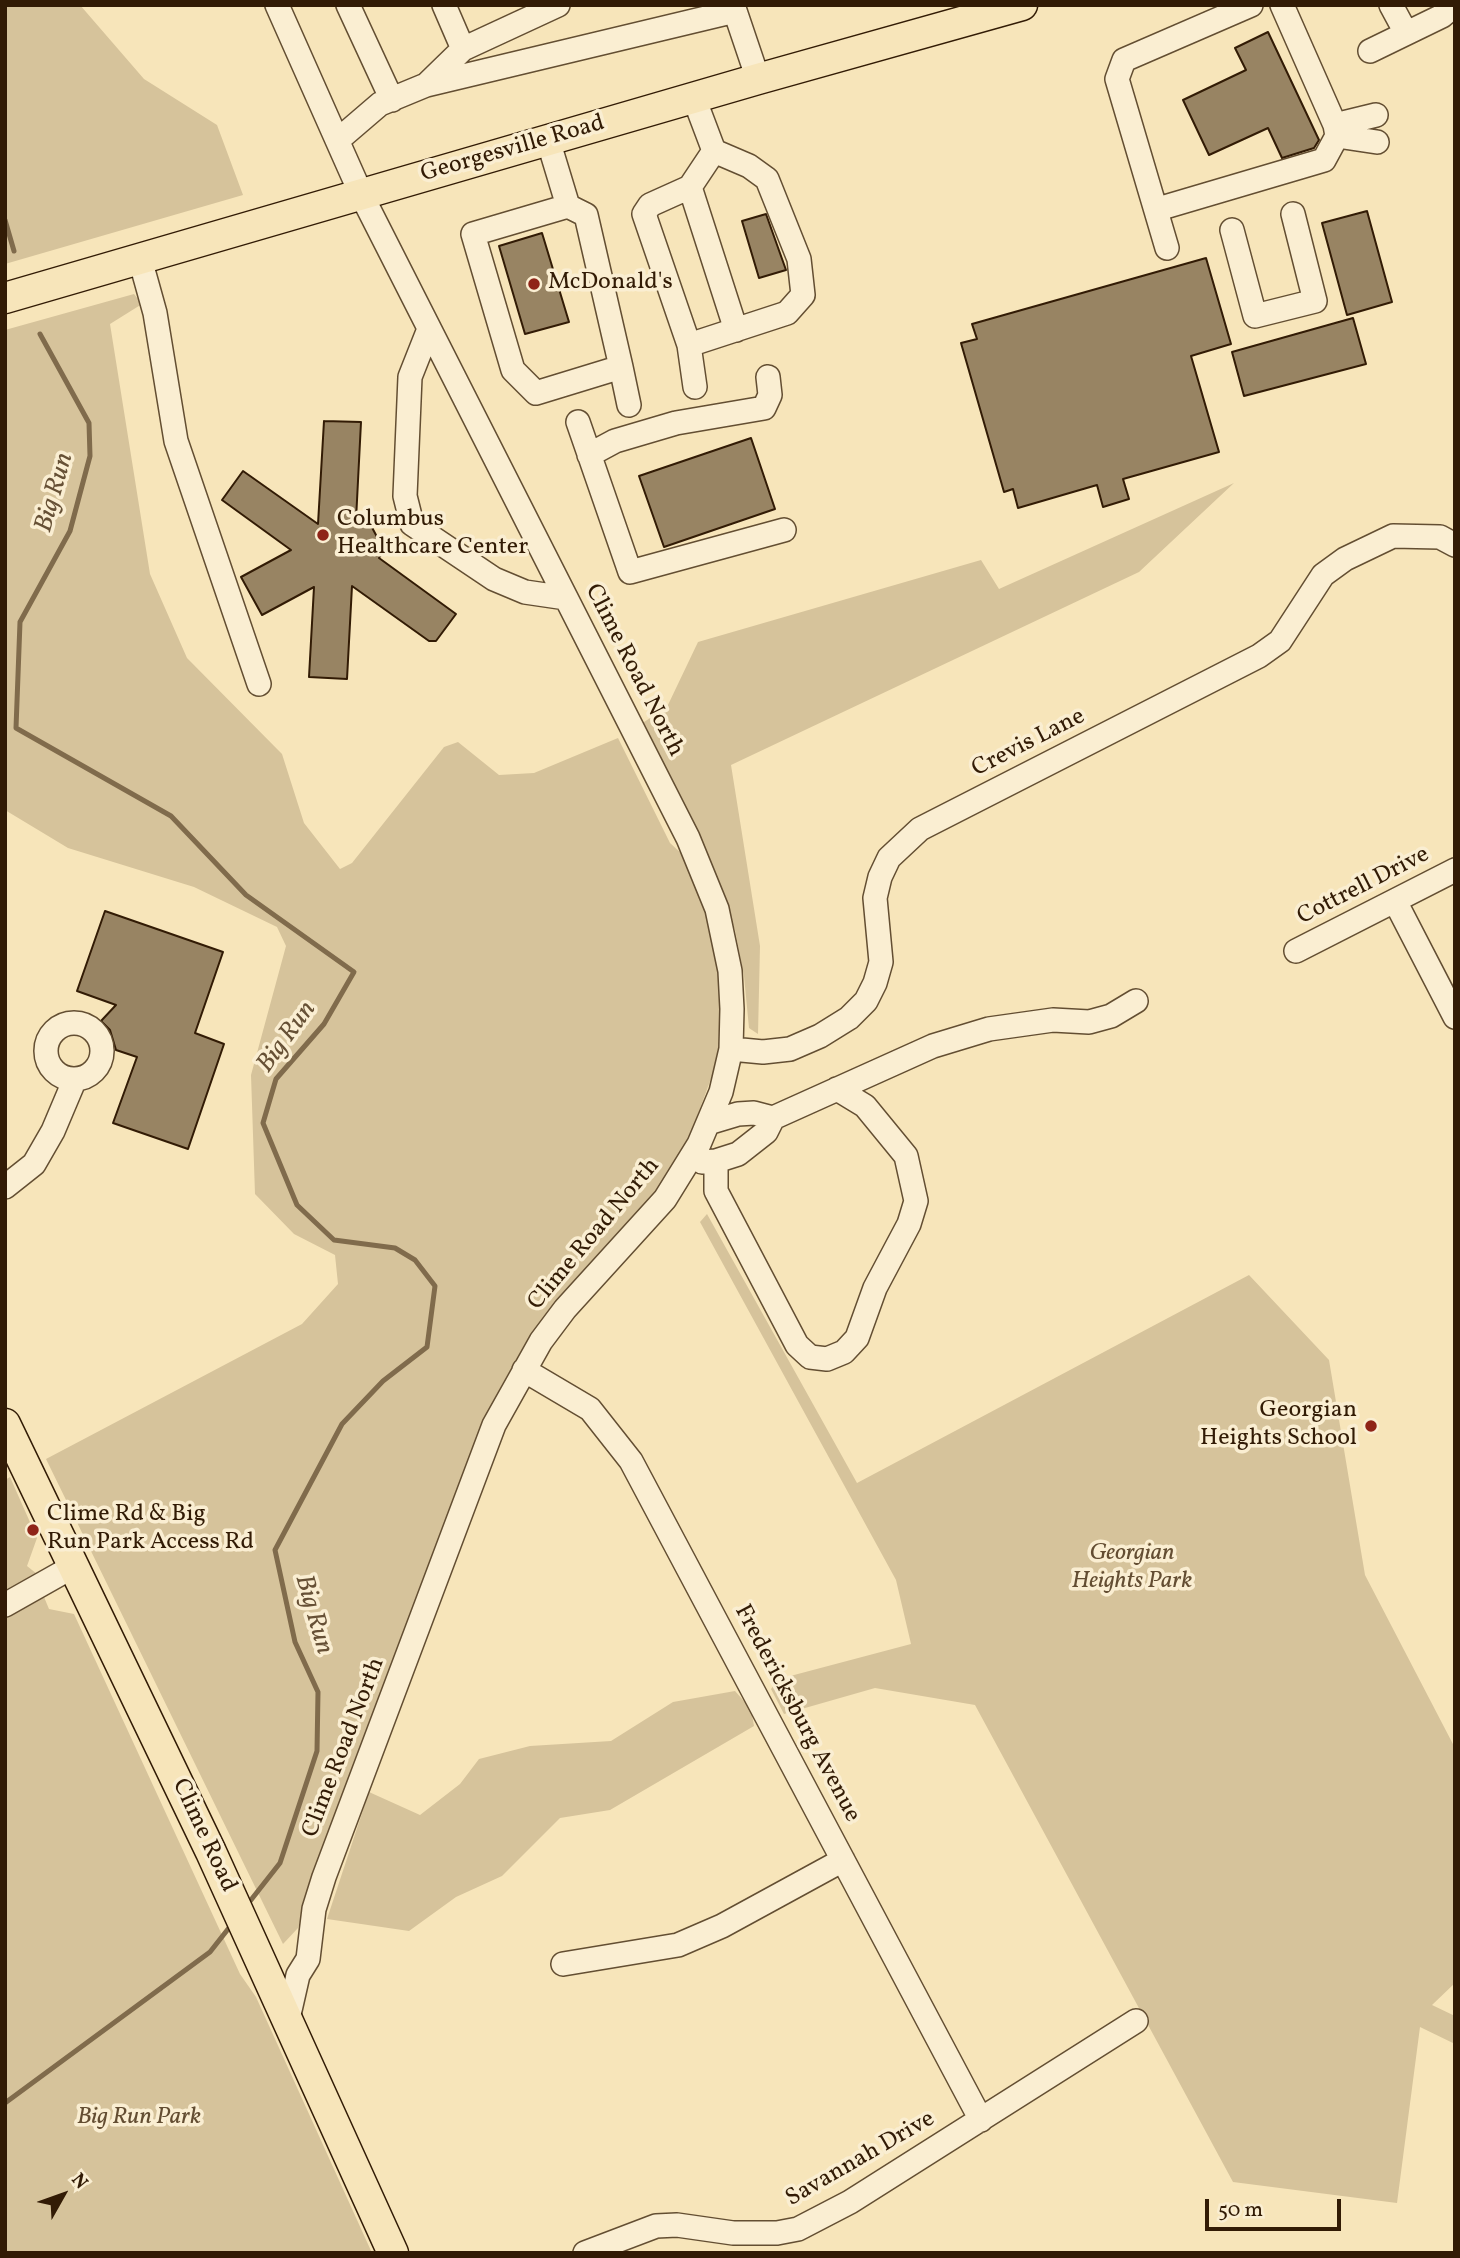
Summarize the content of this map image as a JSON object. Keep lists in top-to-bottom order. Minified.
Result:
{"streets":{"main road":["Georgesville Road","Clime Road"],"street":["Clime Road North","Crevis Lane","Cottrell Drive","Fredericksburg Avenue","Savannah Drive"]},"crossings":[["Georgesville Road","Clime Road North"],["Clime Road North","Crevis Lane"],["Clime Road North","Fredericksburg Avenue"],["Clime Road North","Clime Road"],["Fredericksburg Avenue","Savannah Drive"]],"water":["Big Run"],"parks":["Georgian Heights Park","Big Run Park"],"places":["McDonald's","Columbus Healthcare Center","Georgian Heights School","Clime Rd & Big Run Park Access Rd"],"scale_bar":"50 m","north":"top right"}
